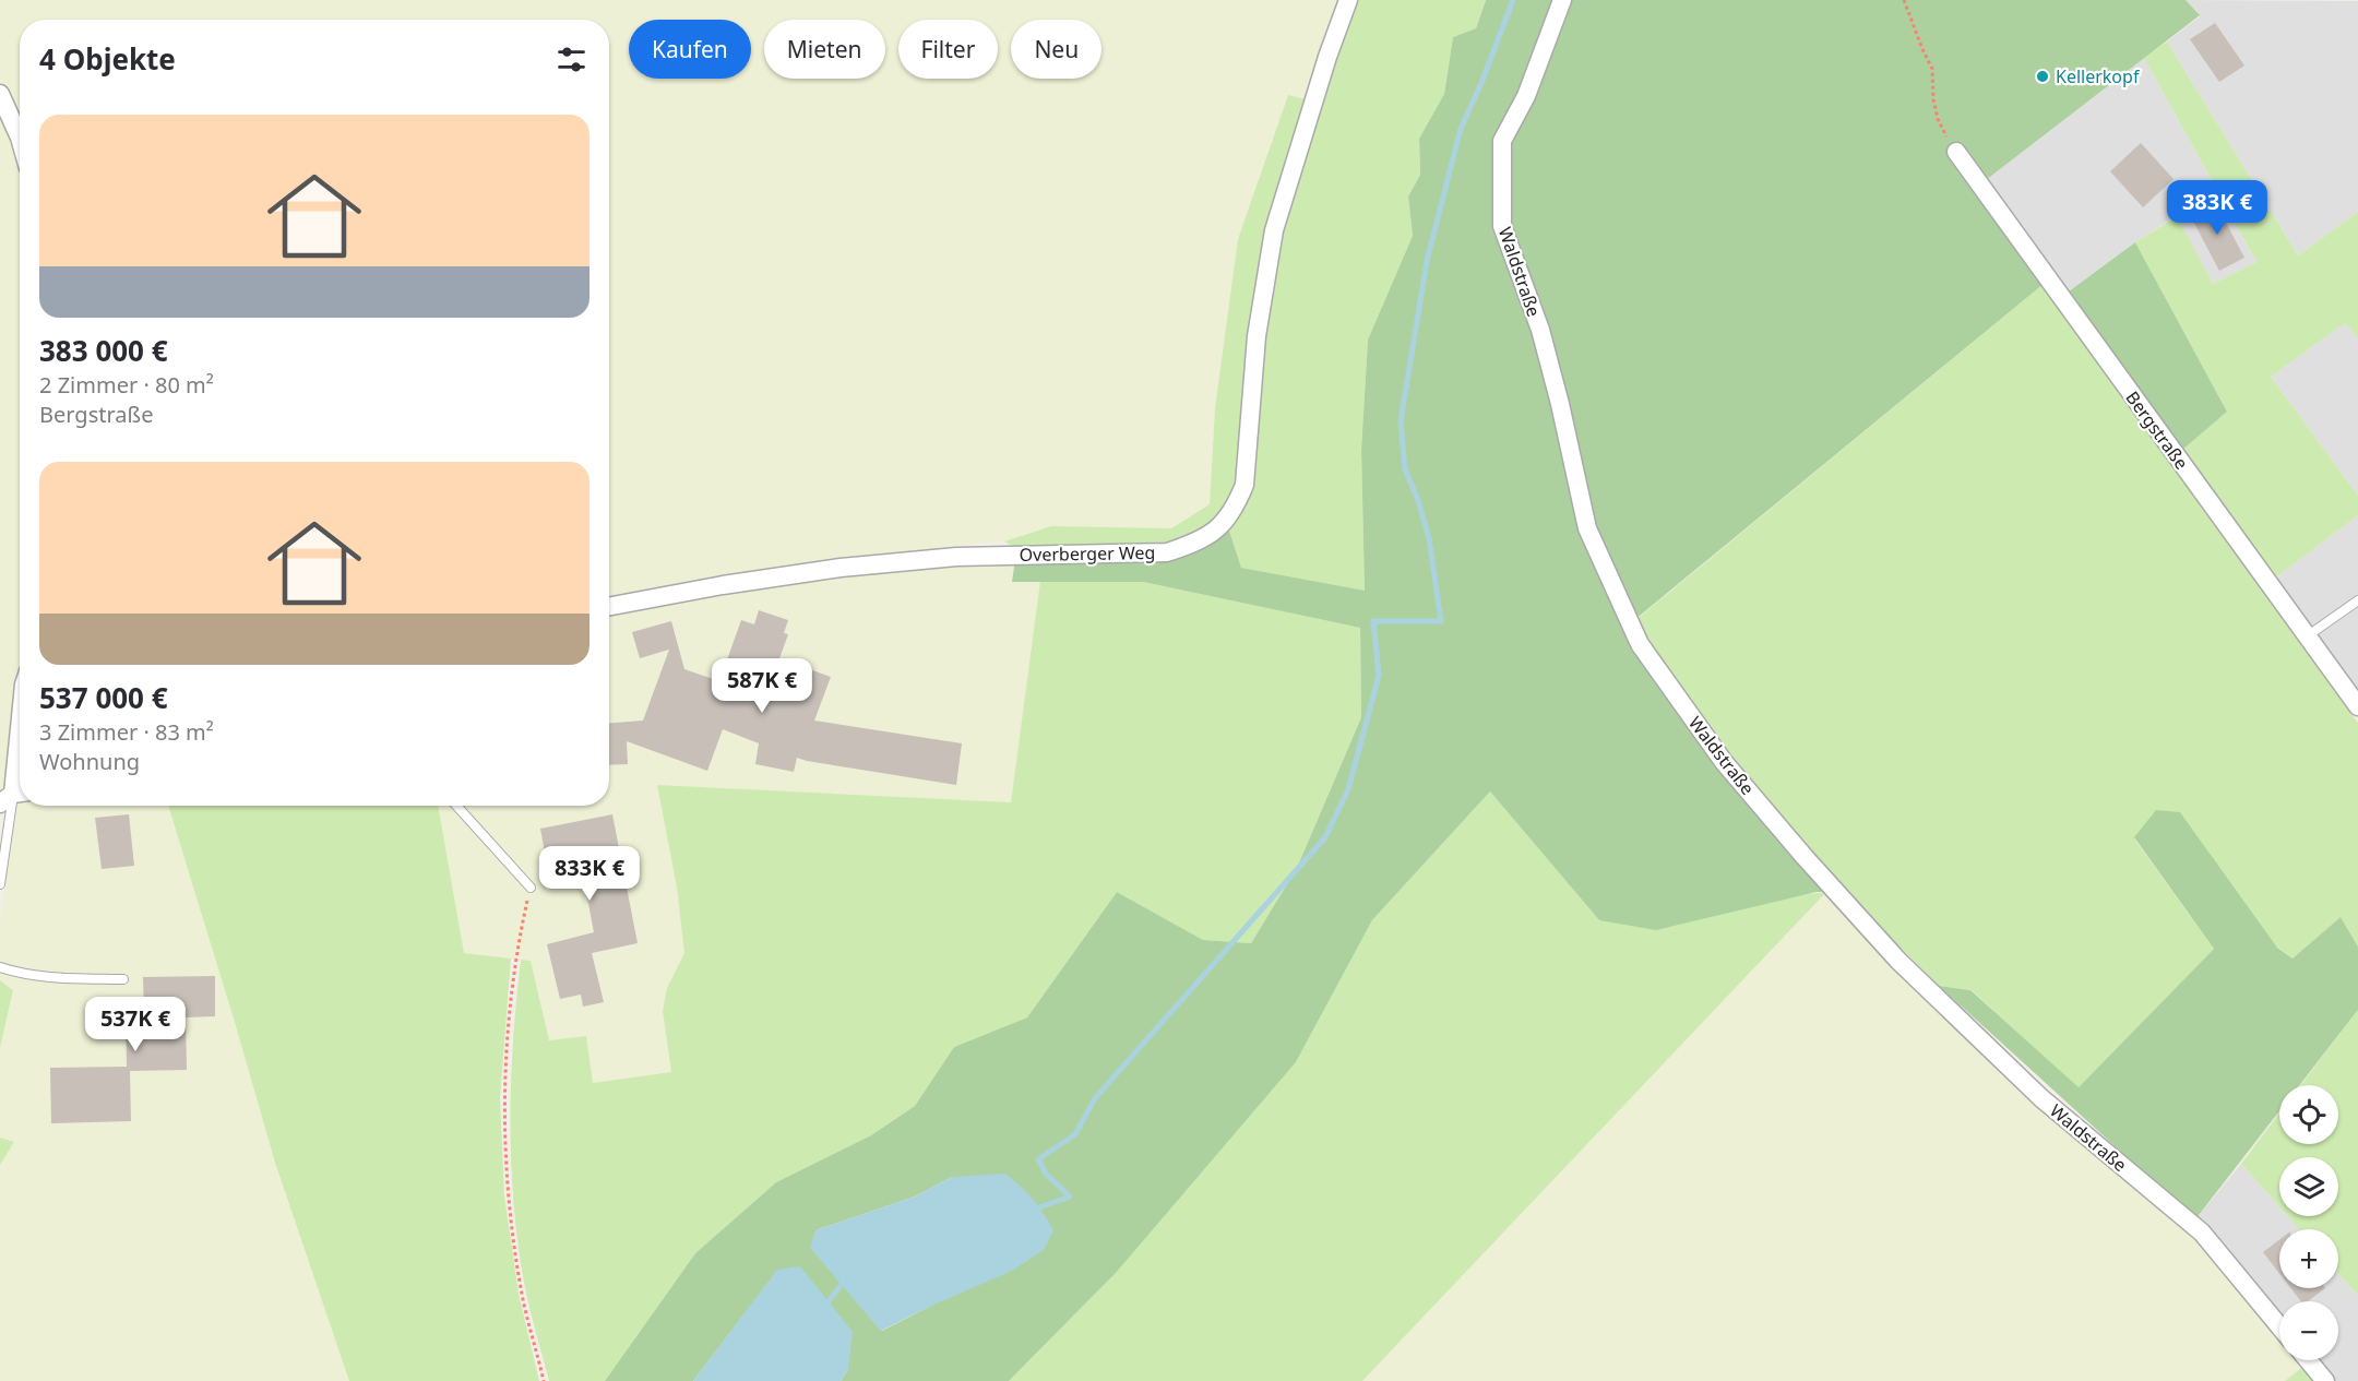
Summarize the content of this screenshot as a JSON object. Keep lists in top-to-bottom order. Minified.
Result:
{"streets":{"street":["Waldstraße","Bergstraße","Overberger Weg"]},"places":["Kellerkopf"],"page":{"chip":["Kaufen","Mieten","Filter","Neu"],"heading":"4 Objekte","list":[{"name":"383 000 €","note":"2 Zimmer · 80 m² · Bergstraße"},{"name":"537 000 €","note":"3 Zimmer · 83 m² · Wohnung"}],"price":["383K €","587K €","833K €","537K €"],"map_buttons":["+","−"]}}
